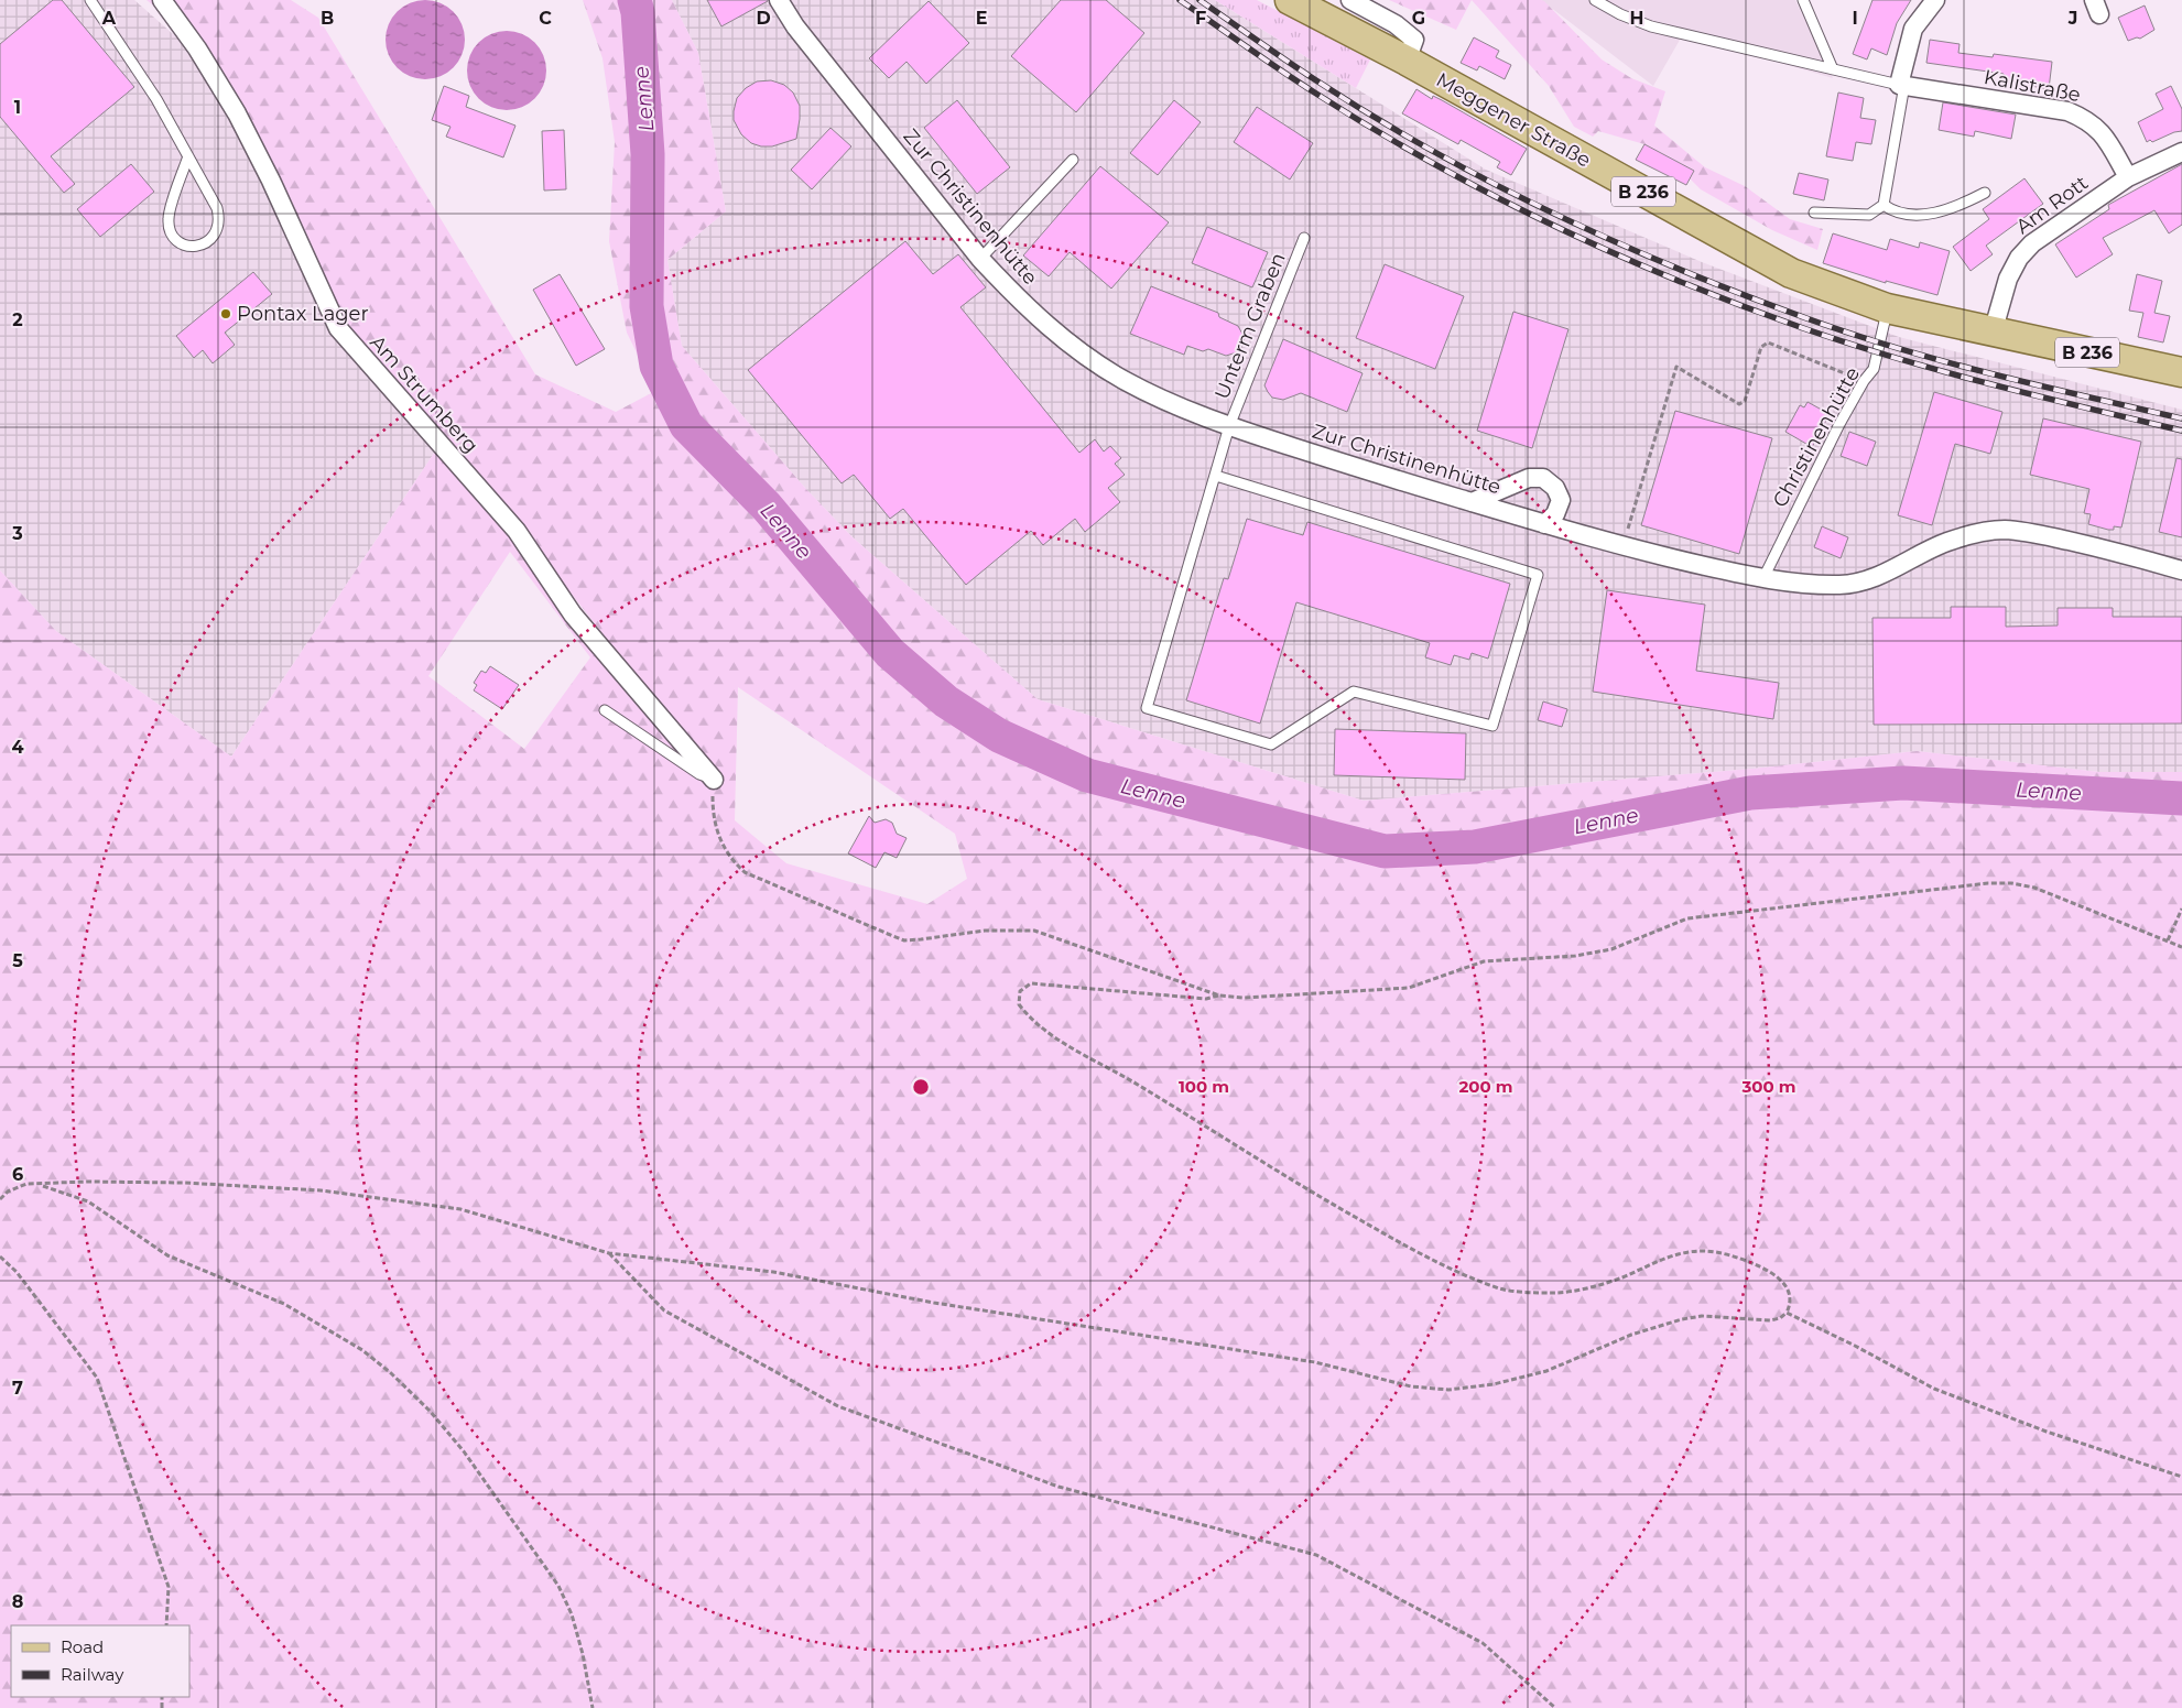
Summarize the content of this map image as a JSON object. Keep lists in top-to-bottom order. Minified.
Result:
{"streets":{"main road":["Meggener Straße","B 236"],"street":["Kalistraße","Am Rott","Zur Christinenhütte","Am Strumberg"],"lane":["Unterm Graben","Christinenhütte"]},"crossings":[["Kalistraße","Am Rott"],["Meggener Straße","B 236"],["Meggener Straße","Christinenhütte"],["B 236","Am Rott"],["B 236","Christinenhütte"],["Zur Christinenhütte","Unterm Graben"],["Zur Christinenhütte","Christinenhütte"]],"water":["Lenne"],"places":["Pontax Lager"],"legend":["Road","Railway"],"grid":{"columns":["A","B","C","D","E","F","G","H","I","J"],"rows":["1","2","3","4","5","6","7","8"]},"rings":["100 m","200 m","300 m"]}
